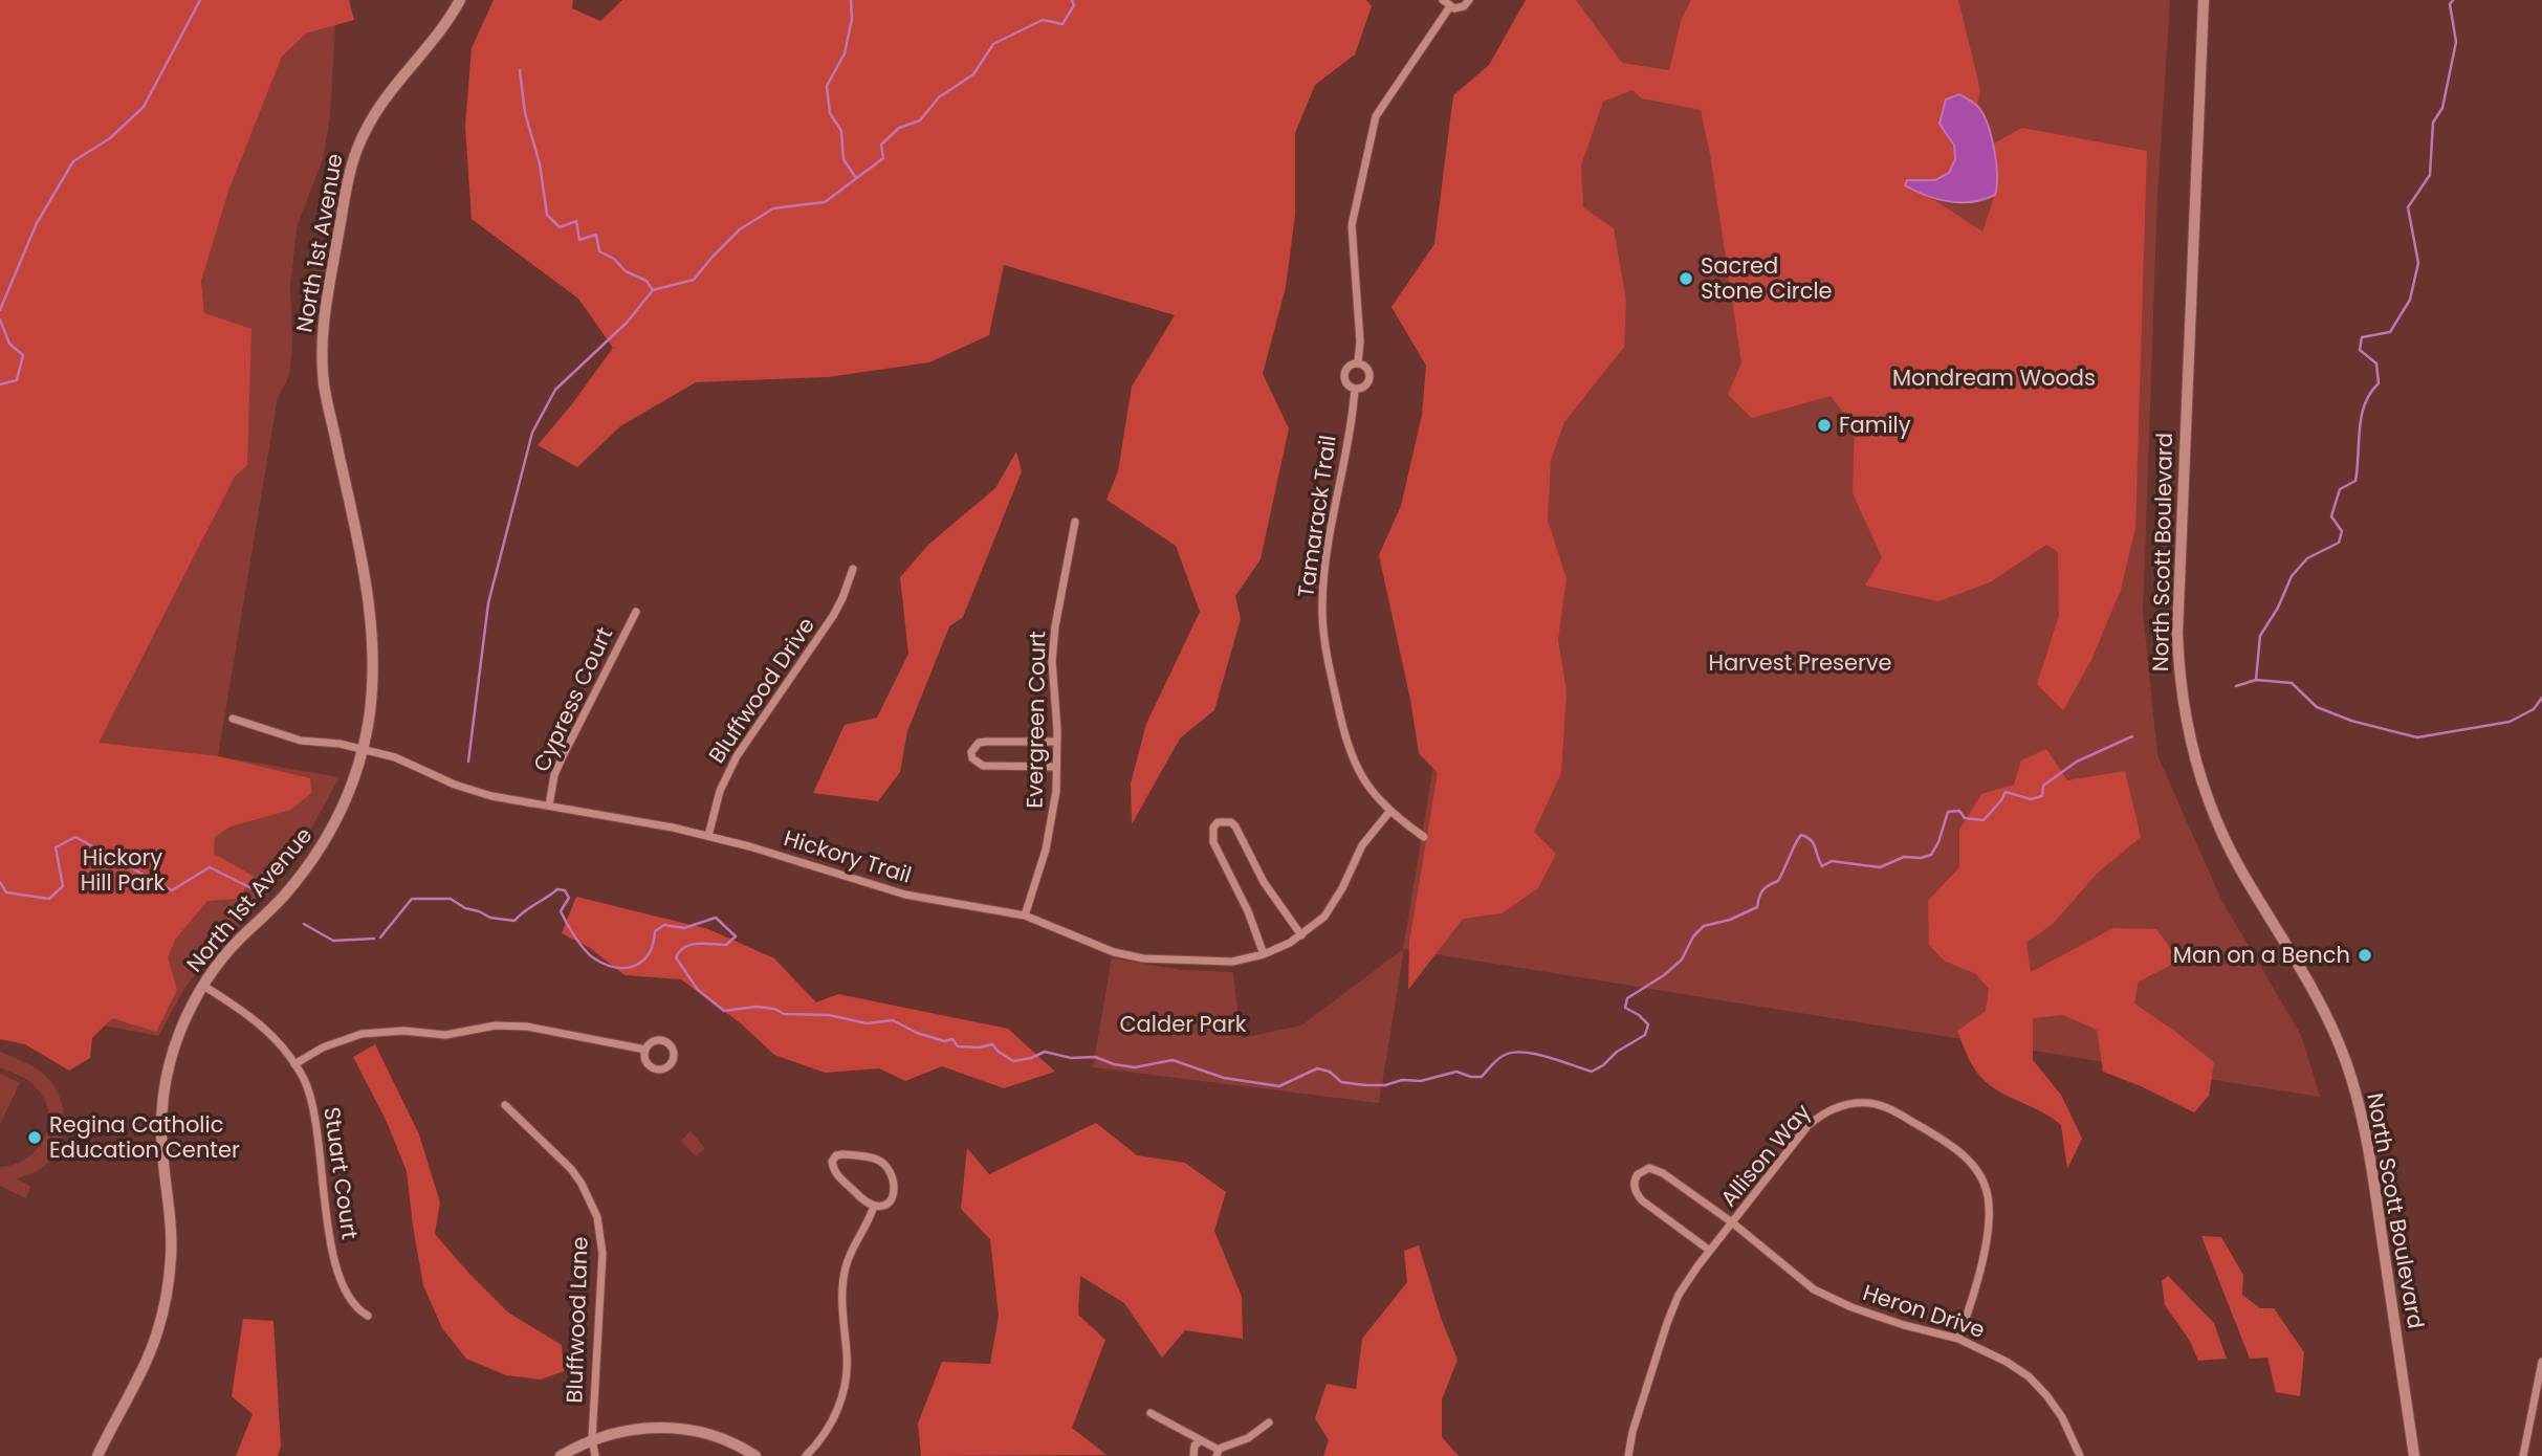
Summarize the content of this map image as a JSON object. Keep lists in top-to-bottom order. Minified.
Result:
{"streets":{"main road":["North 1st Avenue","North Scott Boulevard"],"street":["Tamarack Trail","Bluffwood Drive","Cypress Court","Evergreen Court","Hickory Trail","Allison Way","Stuart Court","Heron Drive","Bluffwood Lane"]},"crossings":[["North 1st Avenue","Hickory Trail"],["North 1st Avenue","Stuart Court"],["Tamarack Trail","Hickory Trail"],["Bluffwood Drive","Hickory Trail"],["Cypress Court","Hickory Trail"],["Evergreen Court","Hickory Trail"],["Allison Way","Heron Drive"]],"parks":["Mondream Woods","Harvest Preserve","Hickory Hill Park","Calder Park"],"places":["Sacred Stone Circle","Family","Man on a Bench","Regina Catholic Education Center"]}
